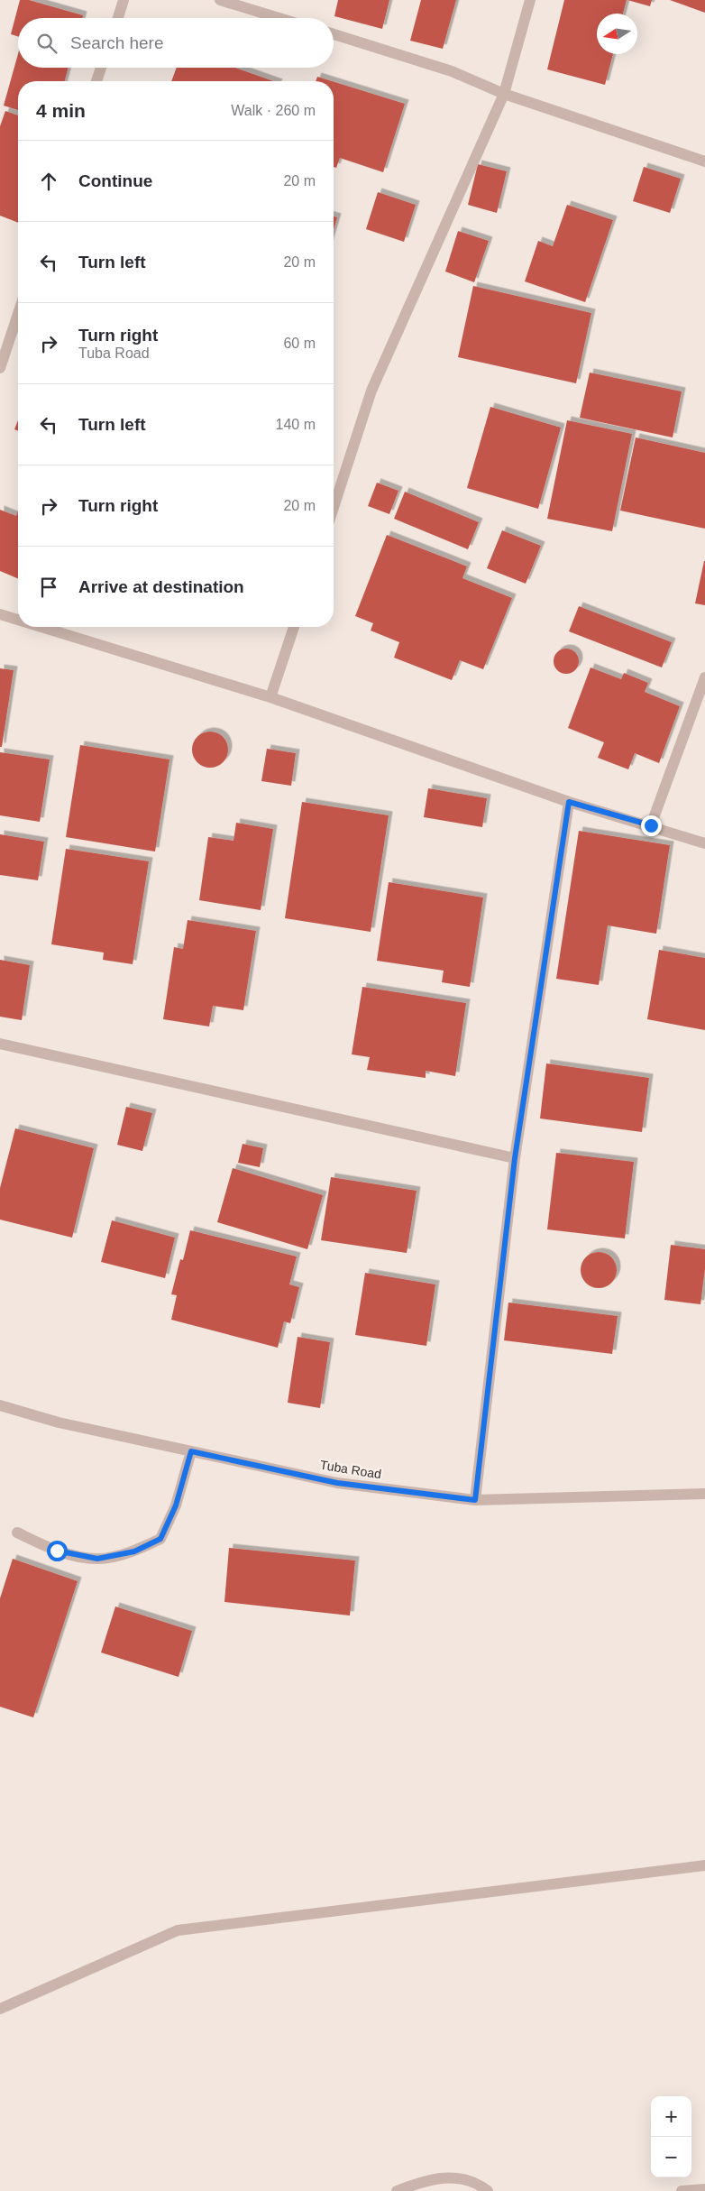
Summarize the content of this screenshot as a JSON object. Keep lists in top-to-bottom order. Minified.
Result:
{"streets":{"street":["Tuba Road"]},"north":"left","page":{"search":"Search here","heading":["4 min","Walk · 260 m"],"list":[["Continue","20 m"],["Turn left","20 m"],["Turn right","Tuba Road","60 m"],["Turn left","140 m"],["Turn right","20 m"],"Arrive at destination"],"map_buttons":["+","−"]}}
